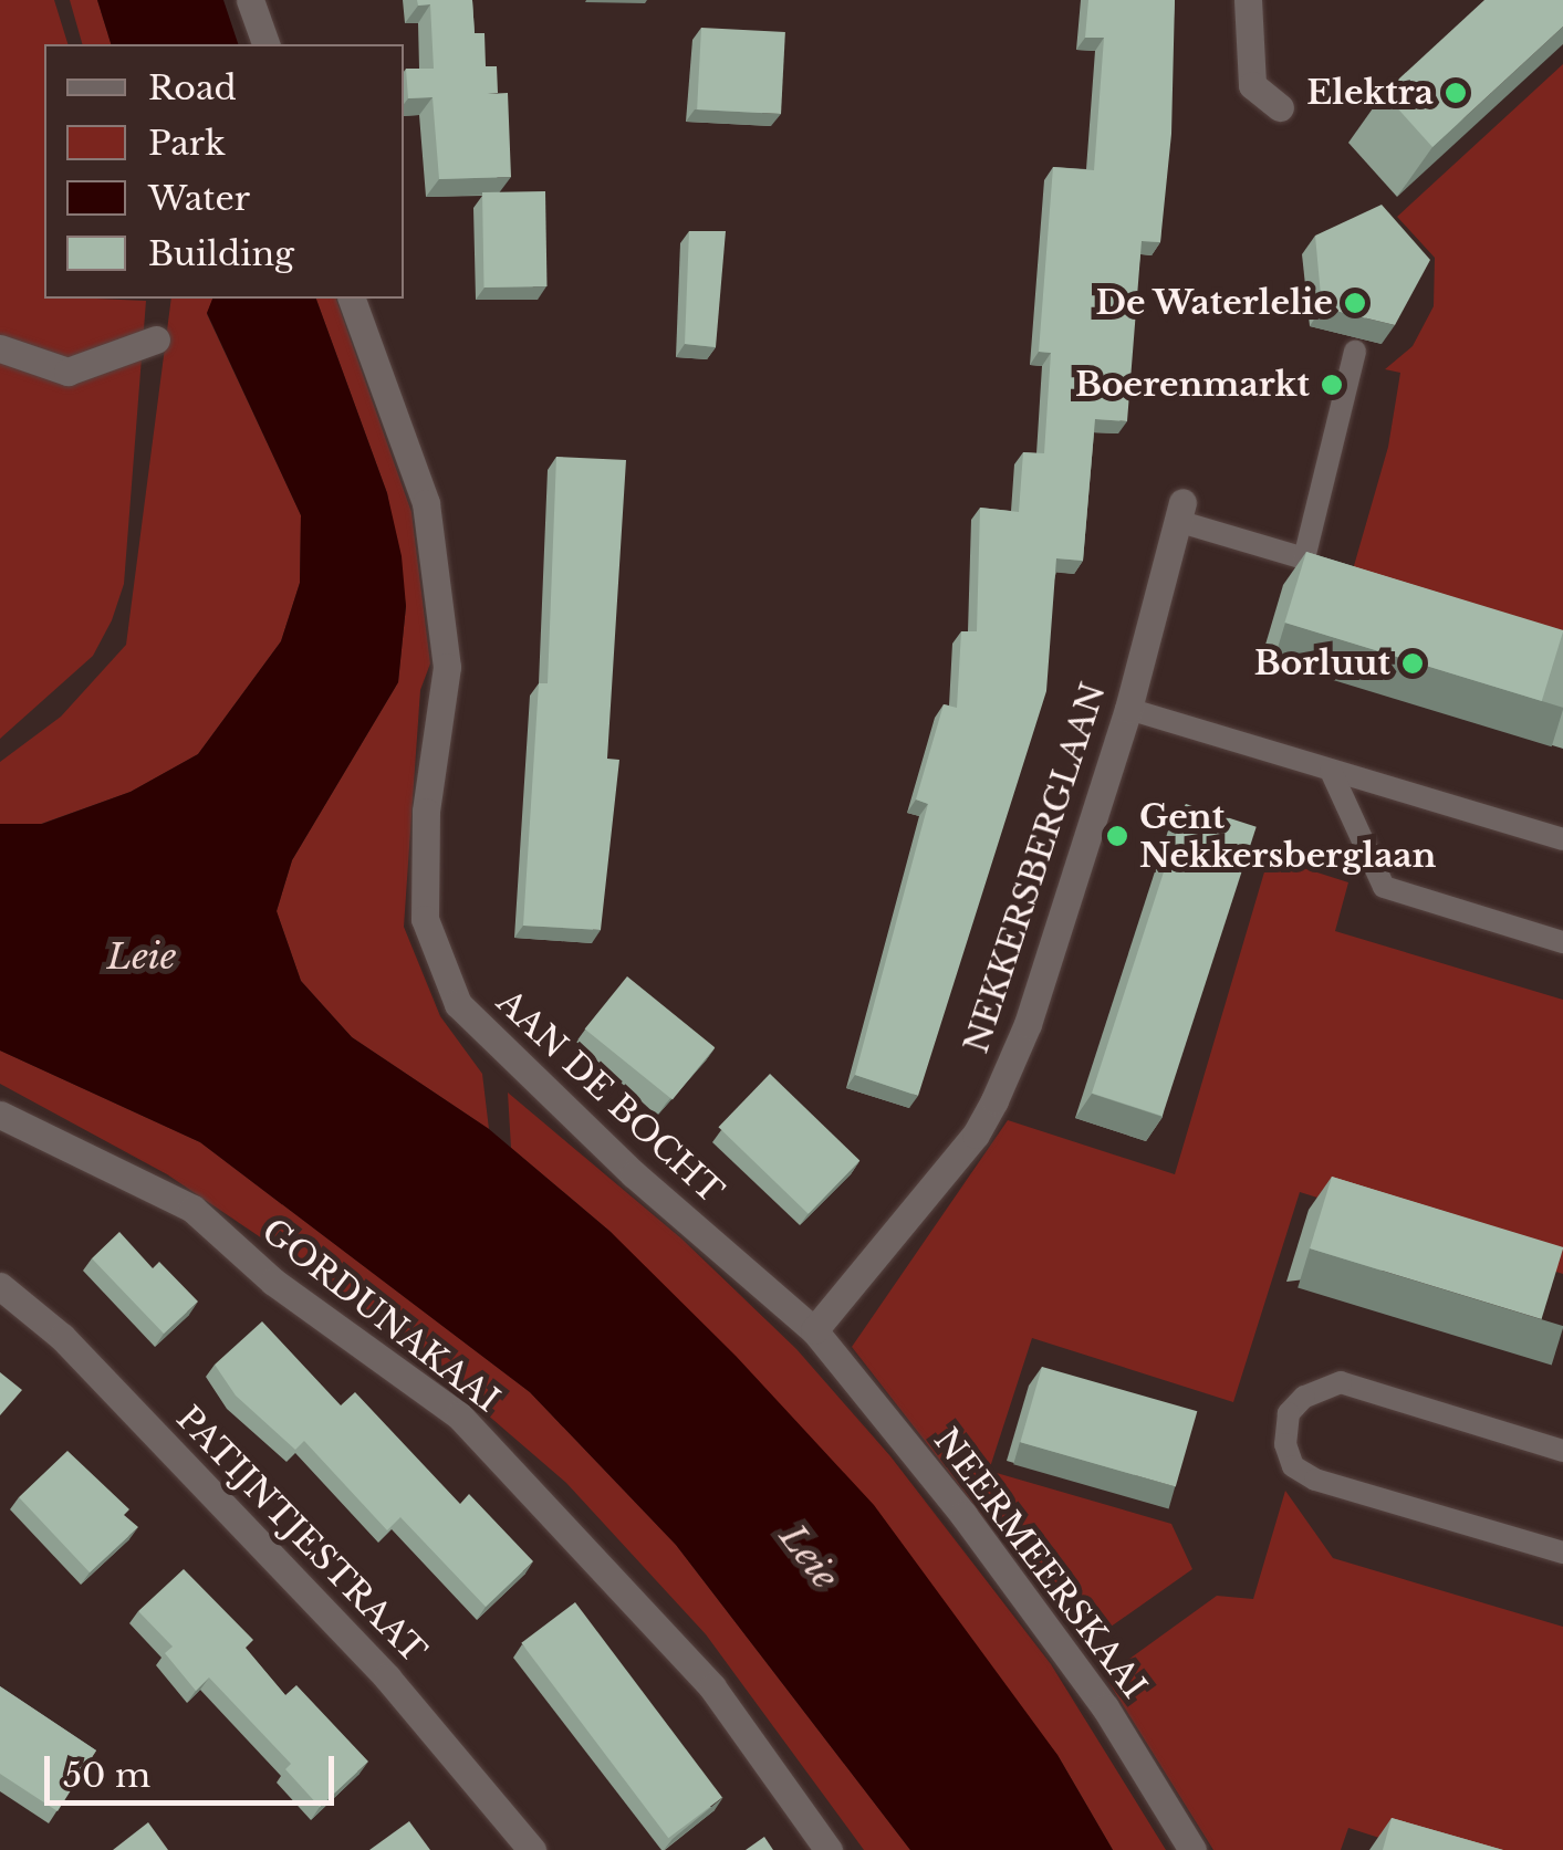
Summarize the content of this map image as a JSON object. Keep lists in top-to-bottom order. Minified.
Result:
{"streets":{"street":["NEKKERSBERGLAAN","AAN DE BOCHT","GORDUNAKAAI","PATIJNTJESTRAAT","NEERMEERSKAAI"]},"crossings":[["NEKKERSBERGLAAN","AAN DE BOCHT"],["NEKKERSBERGLAAN","NEERMEERSKAAI"],["AAN DE BOCHT","NEERMEERSKAAI"]],"water":["Leie"],"places":["Elektra","De Waterlelie","Boerenmarkt","Borluut","Gent Nekkersberglaan"],"legend":["Road","Park","Water","Building"],"scale_bar":"50 m"}
